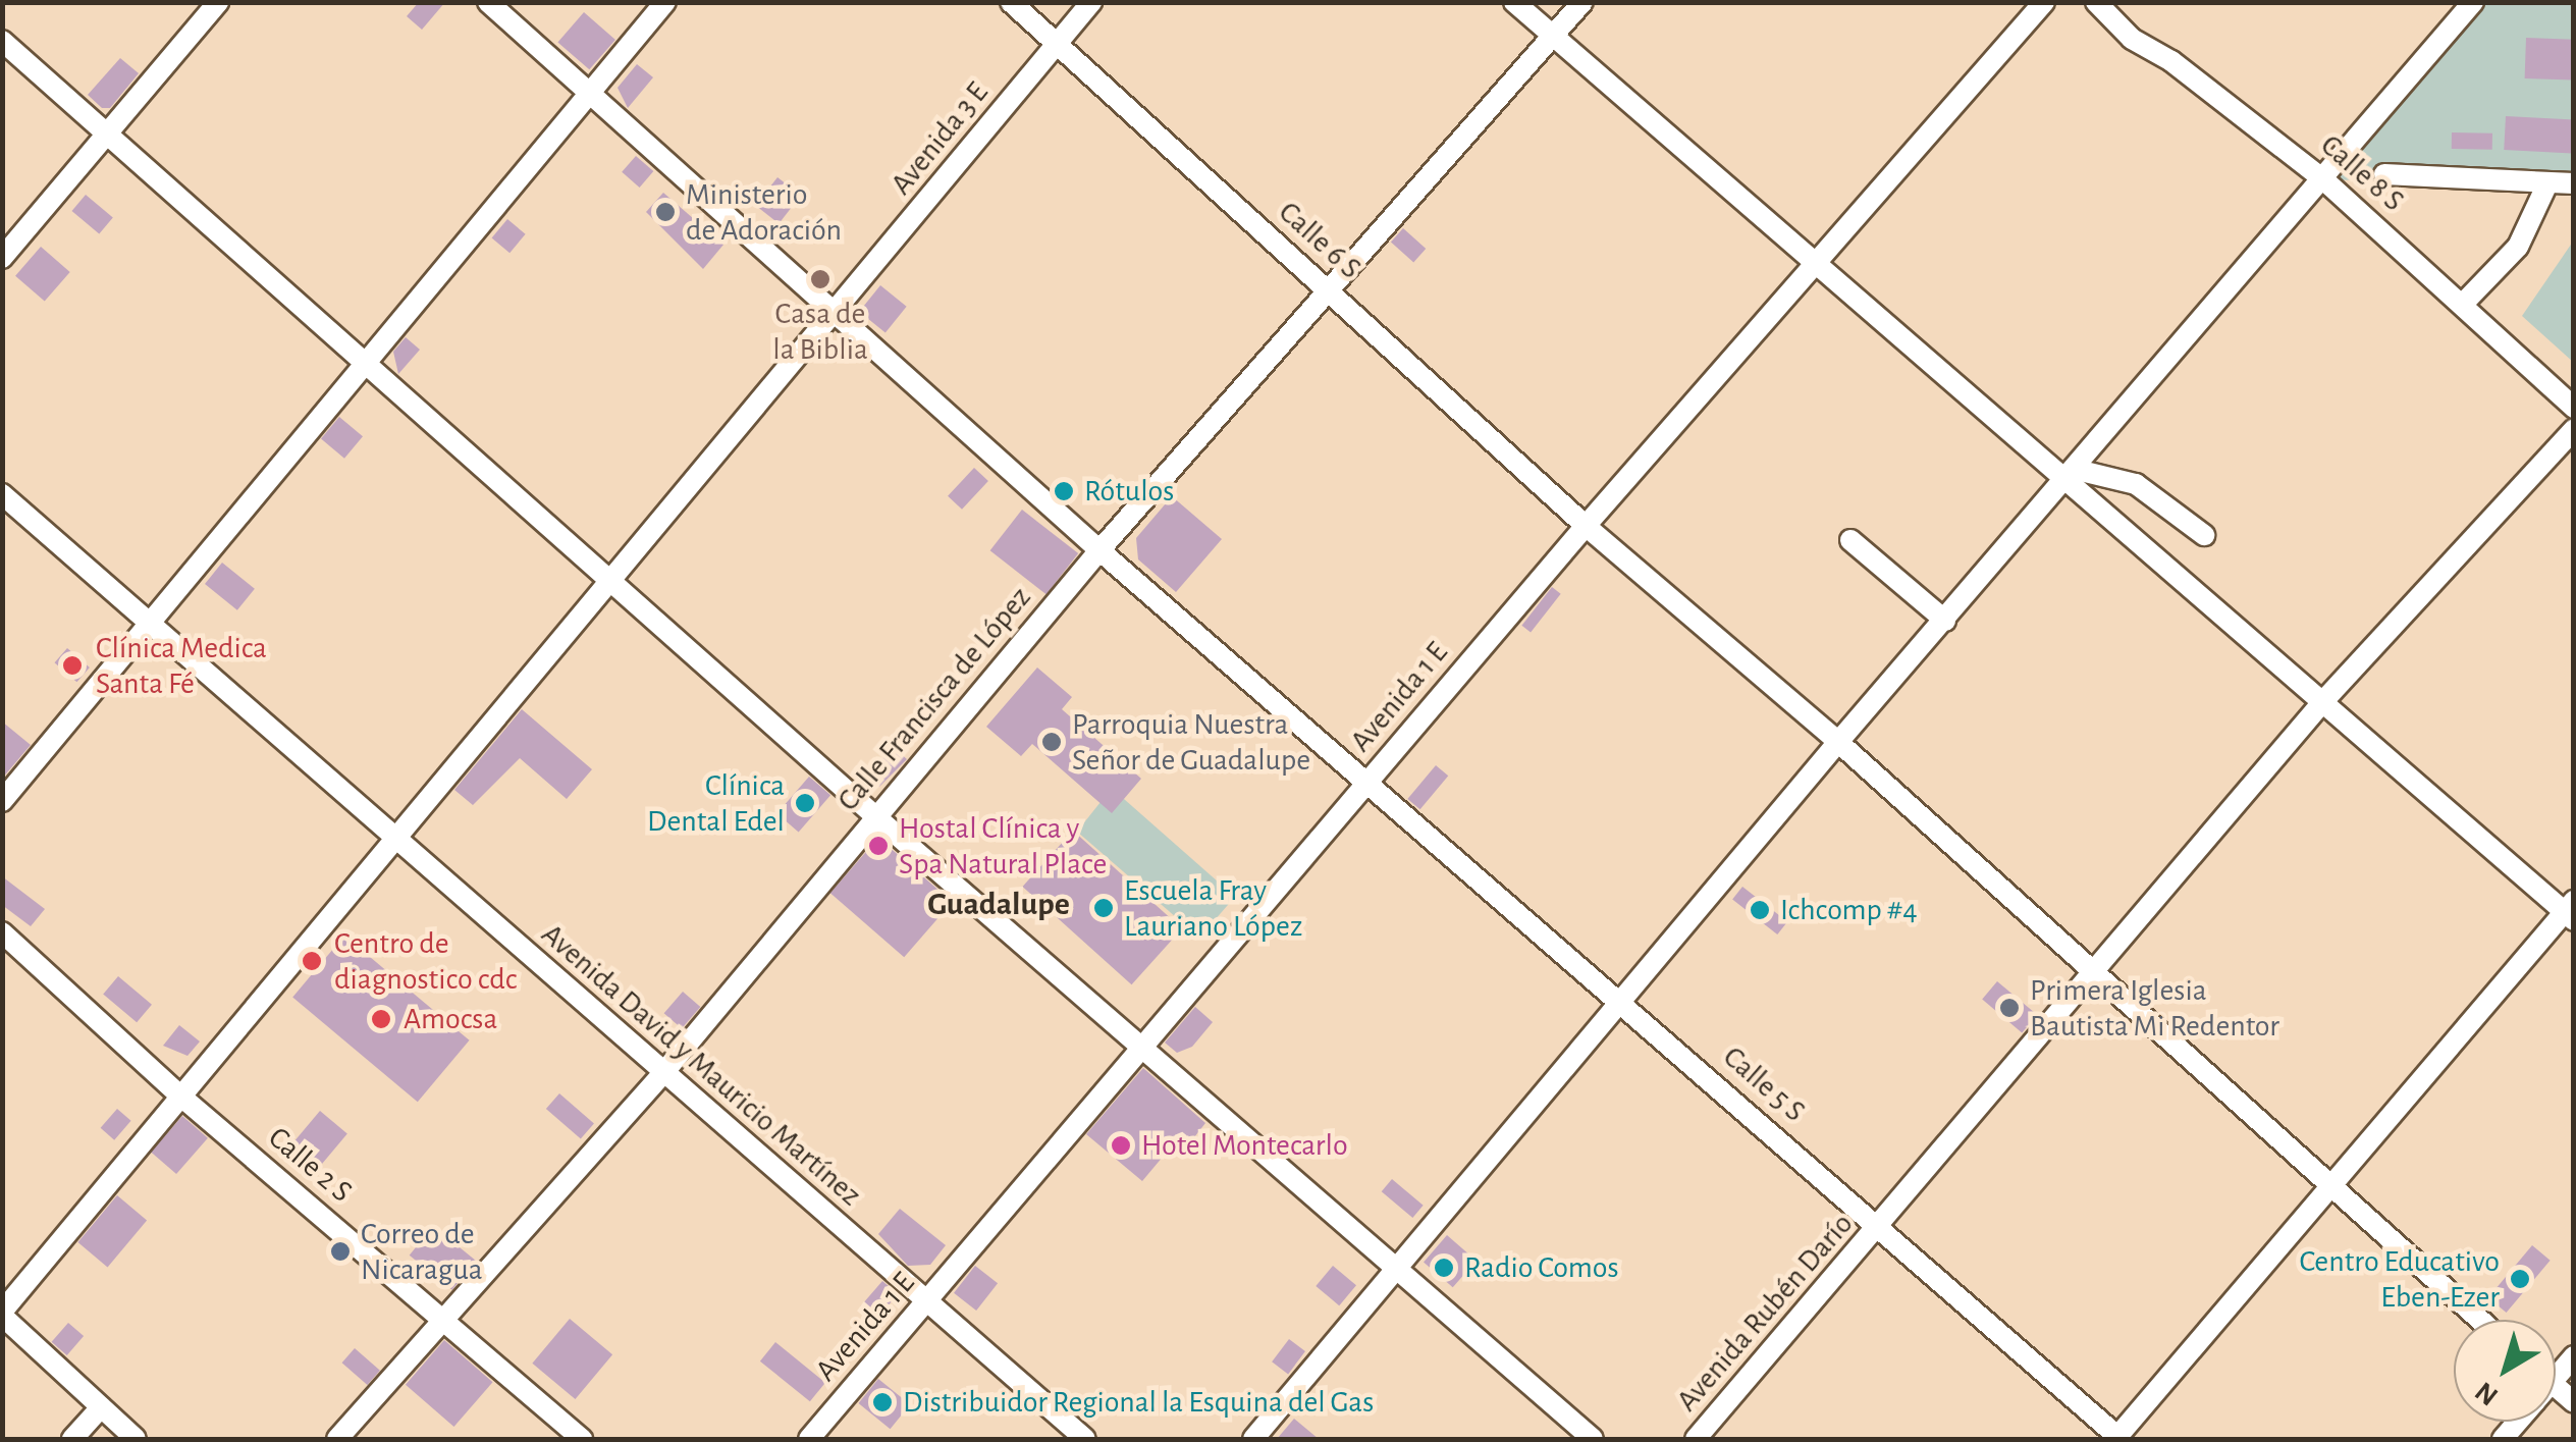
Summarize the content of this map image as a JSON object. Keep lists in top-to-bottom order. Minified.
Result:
{"streets":{"street":["Avenida 3 E","Calle 8 S","Calle 6 S","Avenida 1 E","Calle Francisca de López","Avenida David y Mauricio Martínez","Calle 5 S","Calle 2 S","Avenida Rubén Darío"]},"crossings":[["Avenida 3 E","Calle 6 S"],["Avenida 3 E","Avenida David y Mauricio Martínez"],["Avenida 3 E","Calle 5 S"],["Avenida 3 E","Calle 2 S"],["Calle 6 S","Avenida 1 E"],["Calle 6 S","Calle Francisca de López"],["Calle 6 S","Avenida Rubén Darío"],["Avenida 1 E","Avenida David y Mauricio Martínez"],["Avenida 1 E","Calle 5 S"],["Calle Francisca de López","Avenida David y Mauricio Martínez"],["Calle Francisca de López","Calle 5 S"],["Calle Francisca de López","Calle 2 S"],["Calle 5 S","Avenida Rubén Darío"]],"districts":["Guadalupe"],"places":["Ministerio de Adoración","Casa de la Biblia","Rótulos","Clínica Medica Santa Fé","Parroquia Nuestra Señor de Guadalupe","Clínica Dental Edel","Hostal Clínica y Spa Natural Place","Escuela Fray Lauriano López","Ichcomp #4","Centro de diagnostico cdc","Primera Iglesia Bautista Mi Redentor","Amocsa","Hotel Montecarlo","Correo de Nicaragua","Radio Comos","Centro Educativo Eben-Ezer","Distribuidor Regional la Esquina del Gas"],"north":"bottom left"}
